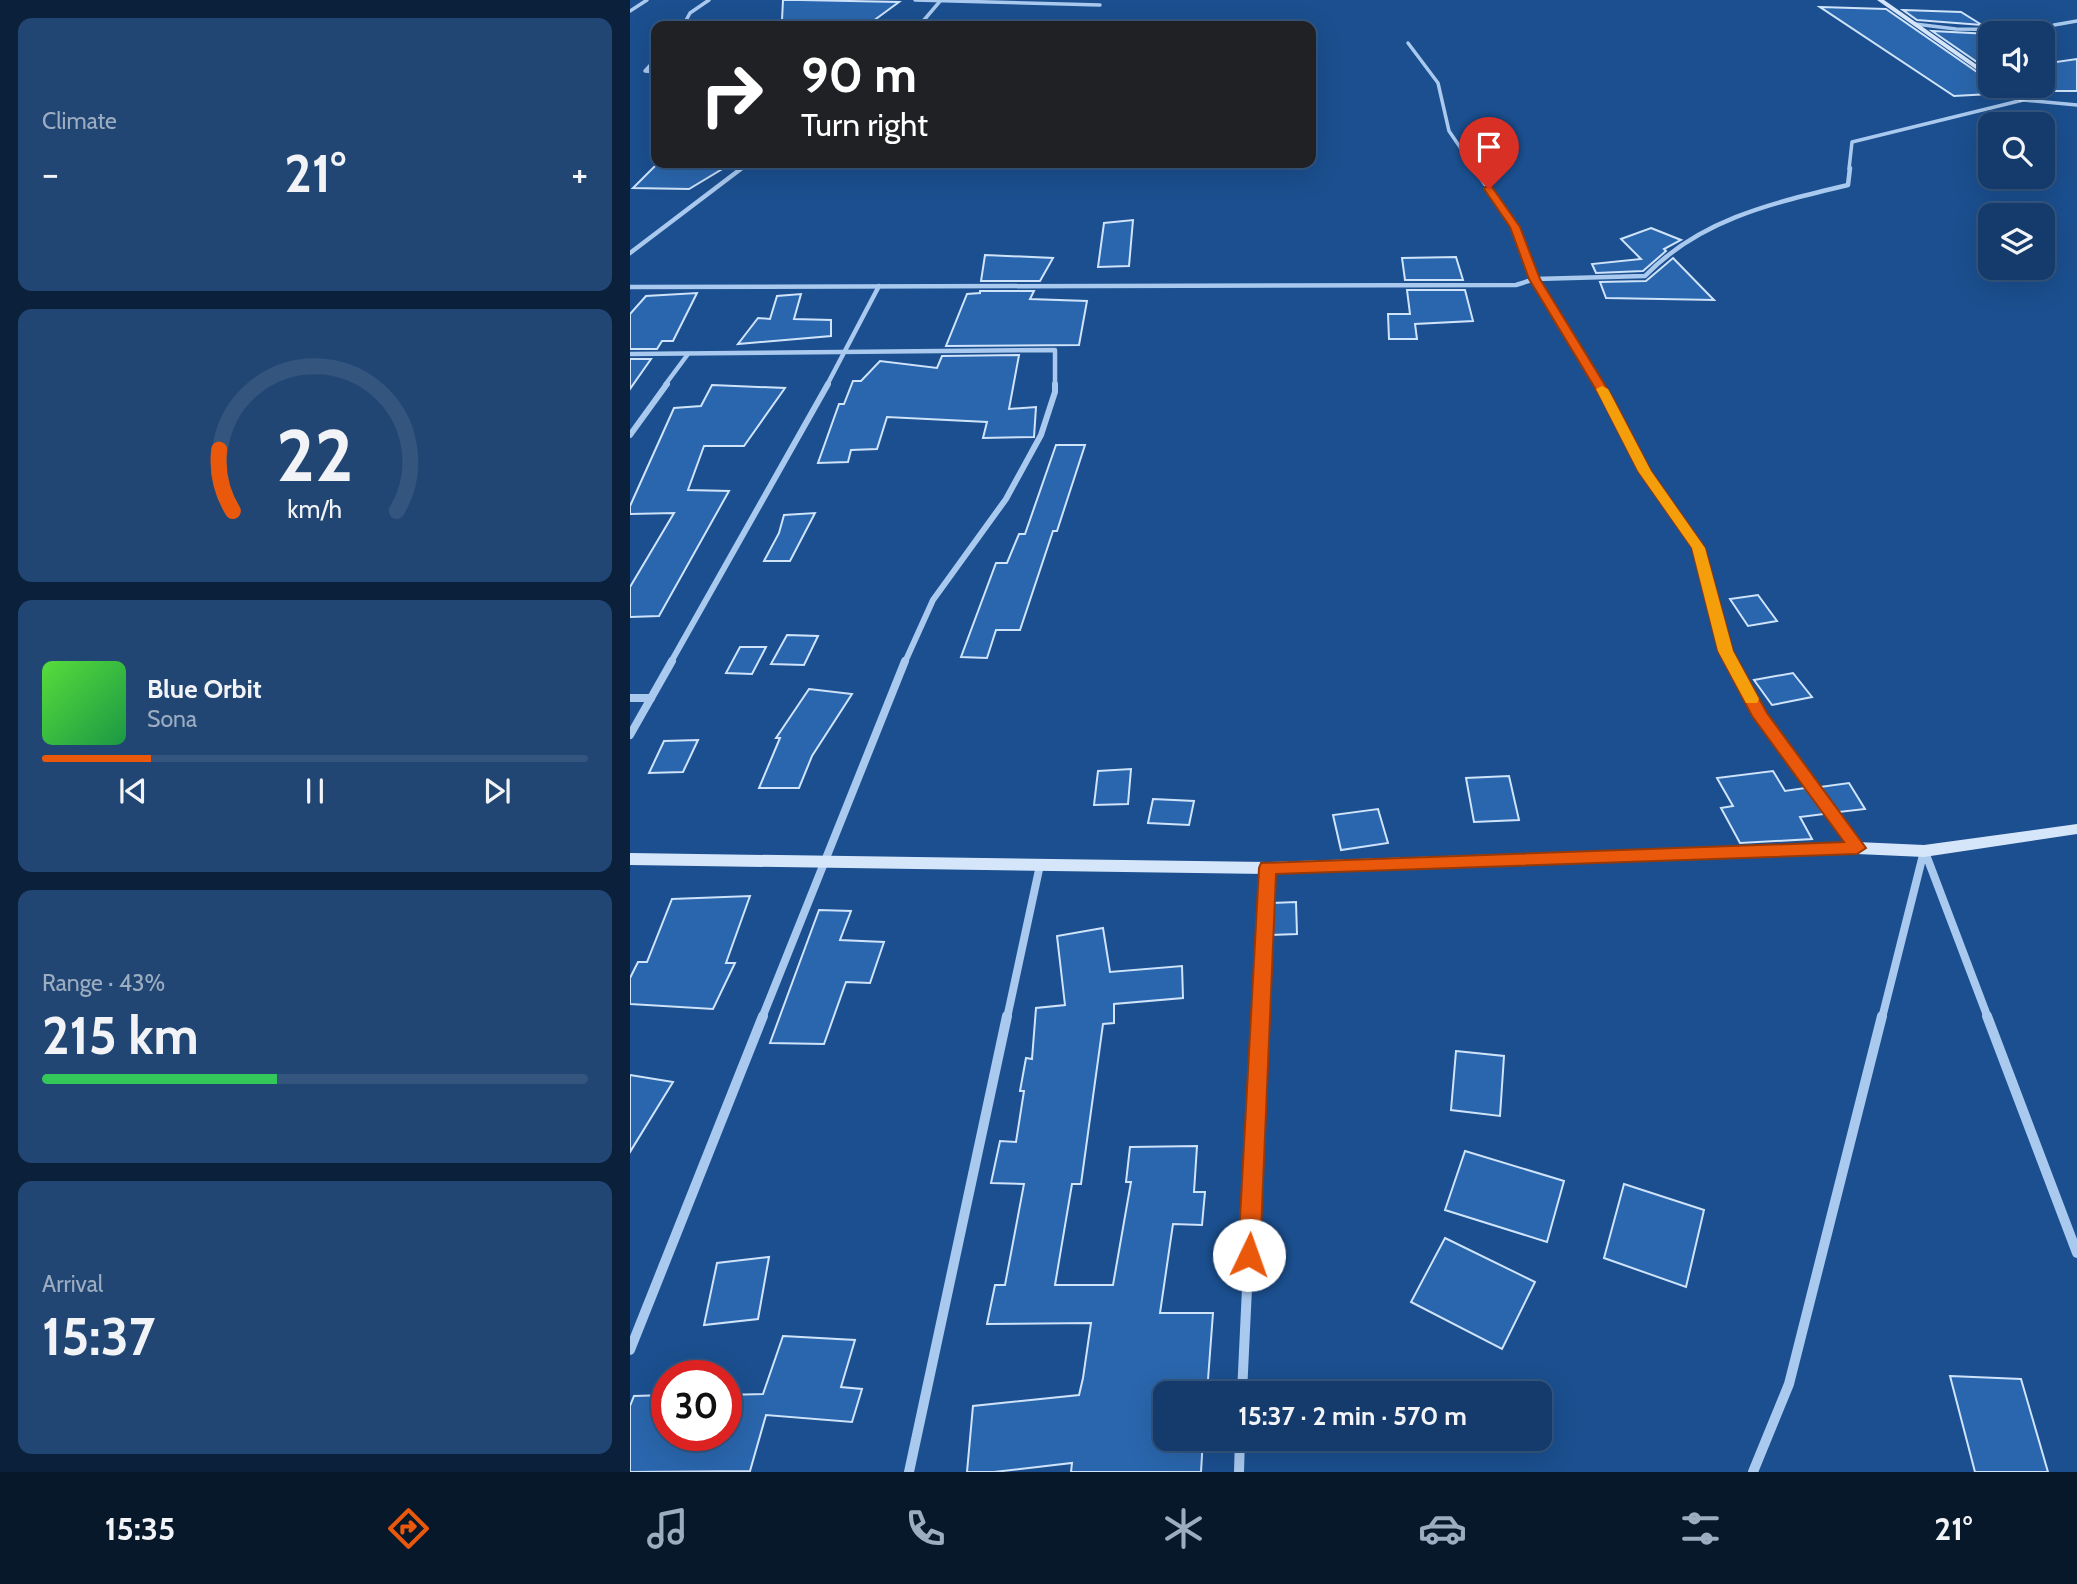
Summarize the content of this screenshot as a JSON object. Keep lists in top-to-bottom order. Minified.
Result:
{"page":{"tile":["Climate",["Range · 43%","215 km"],["Arrival","15:37"]],"turn":["90 m","Turn right"],"heat":["−","21°","+"],"song":["Blue Orbit","Sona"],"limit":"30","trip":"15:37 · 2 min · 570 m","tabs":["15:35","21°"],"gauge":["22","km/h"]}}
